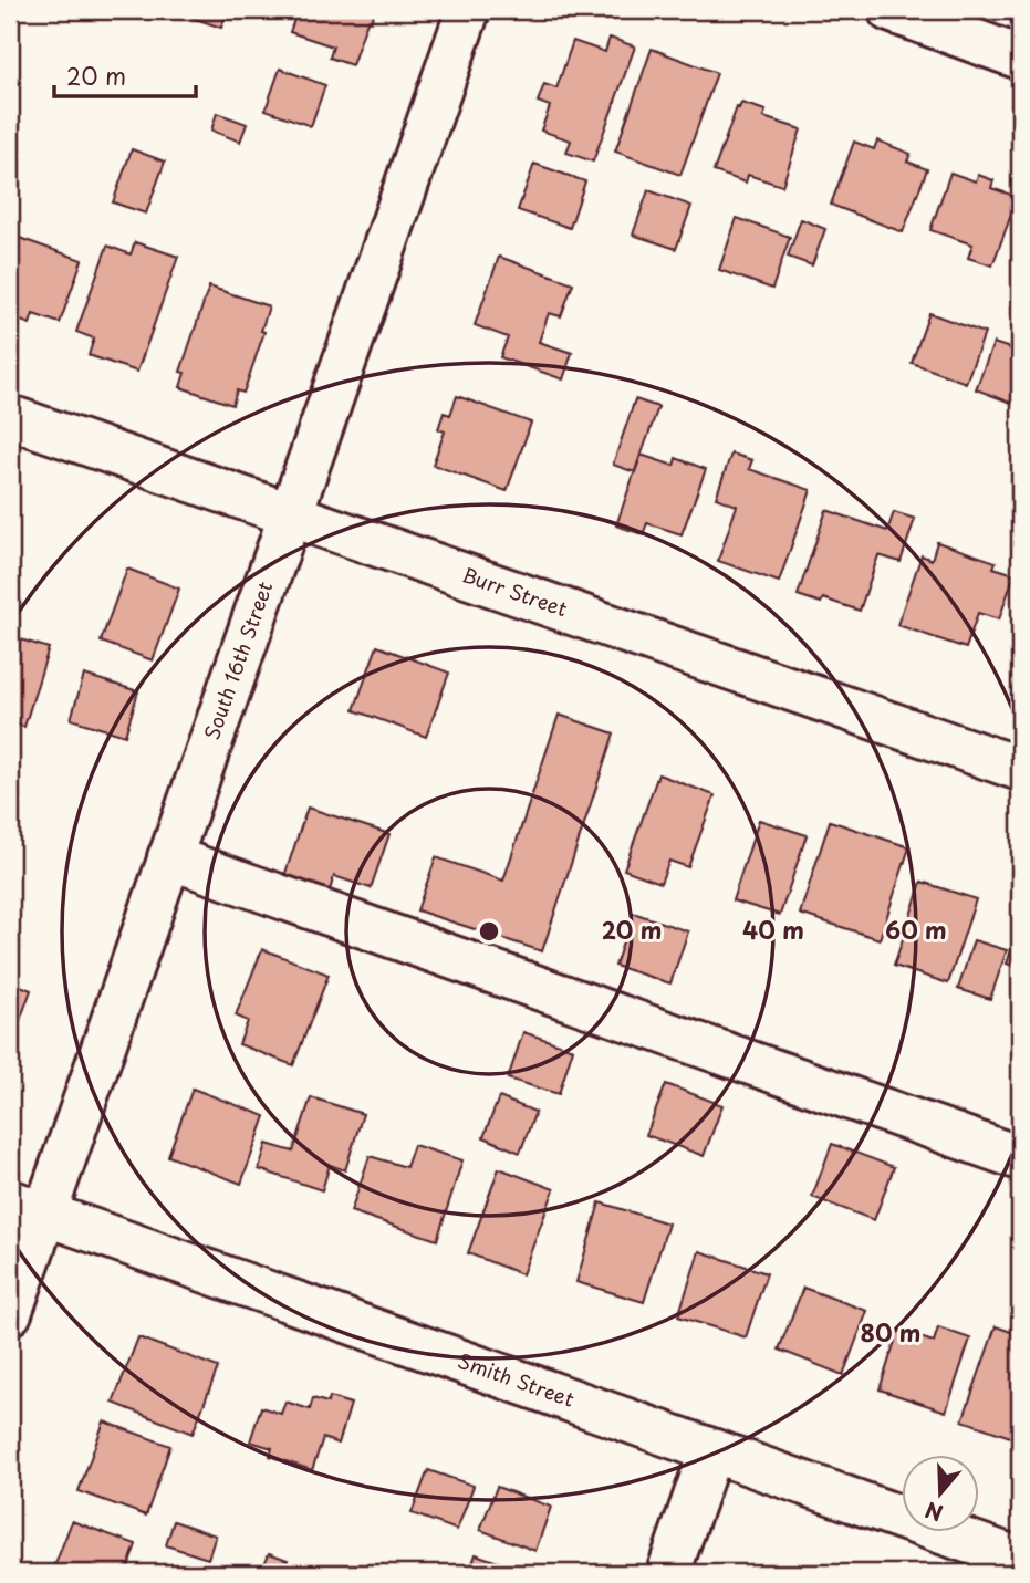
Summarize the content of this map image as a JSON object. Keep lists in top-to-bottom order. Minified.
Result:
{"streets":{"street":["Burr Street","South 16th Street","Smith Street"]},"crossings":[["Burr Street","South 16th Street"],["South 16th Street","Smith Street"]],"scale_bar":"20 m","north":"bottom","rings":["20 m","40 m","60 m","80 m"]}
